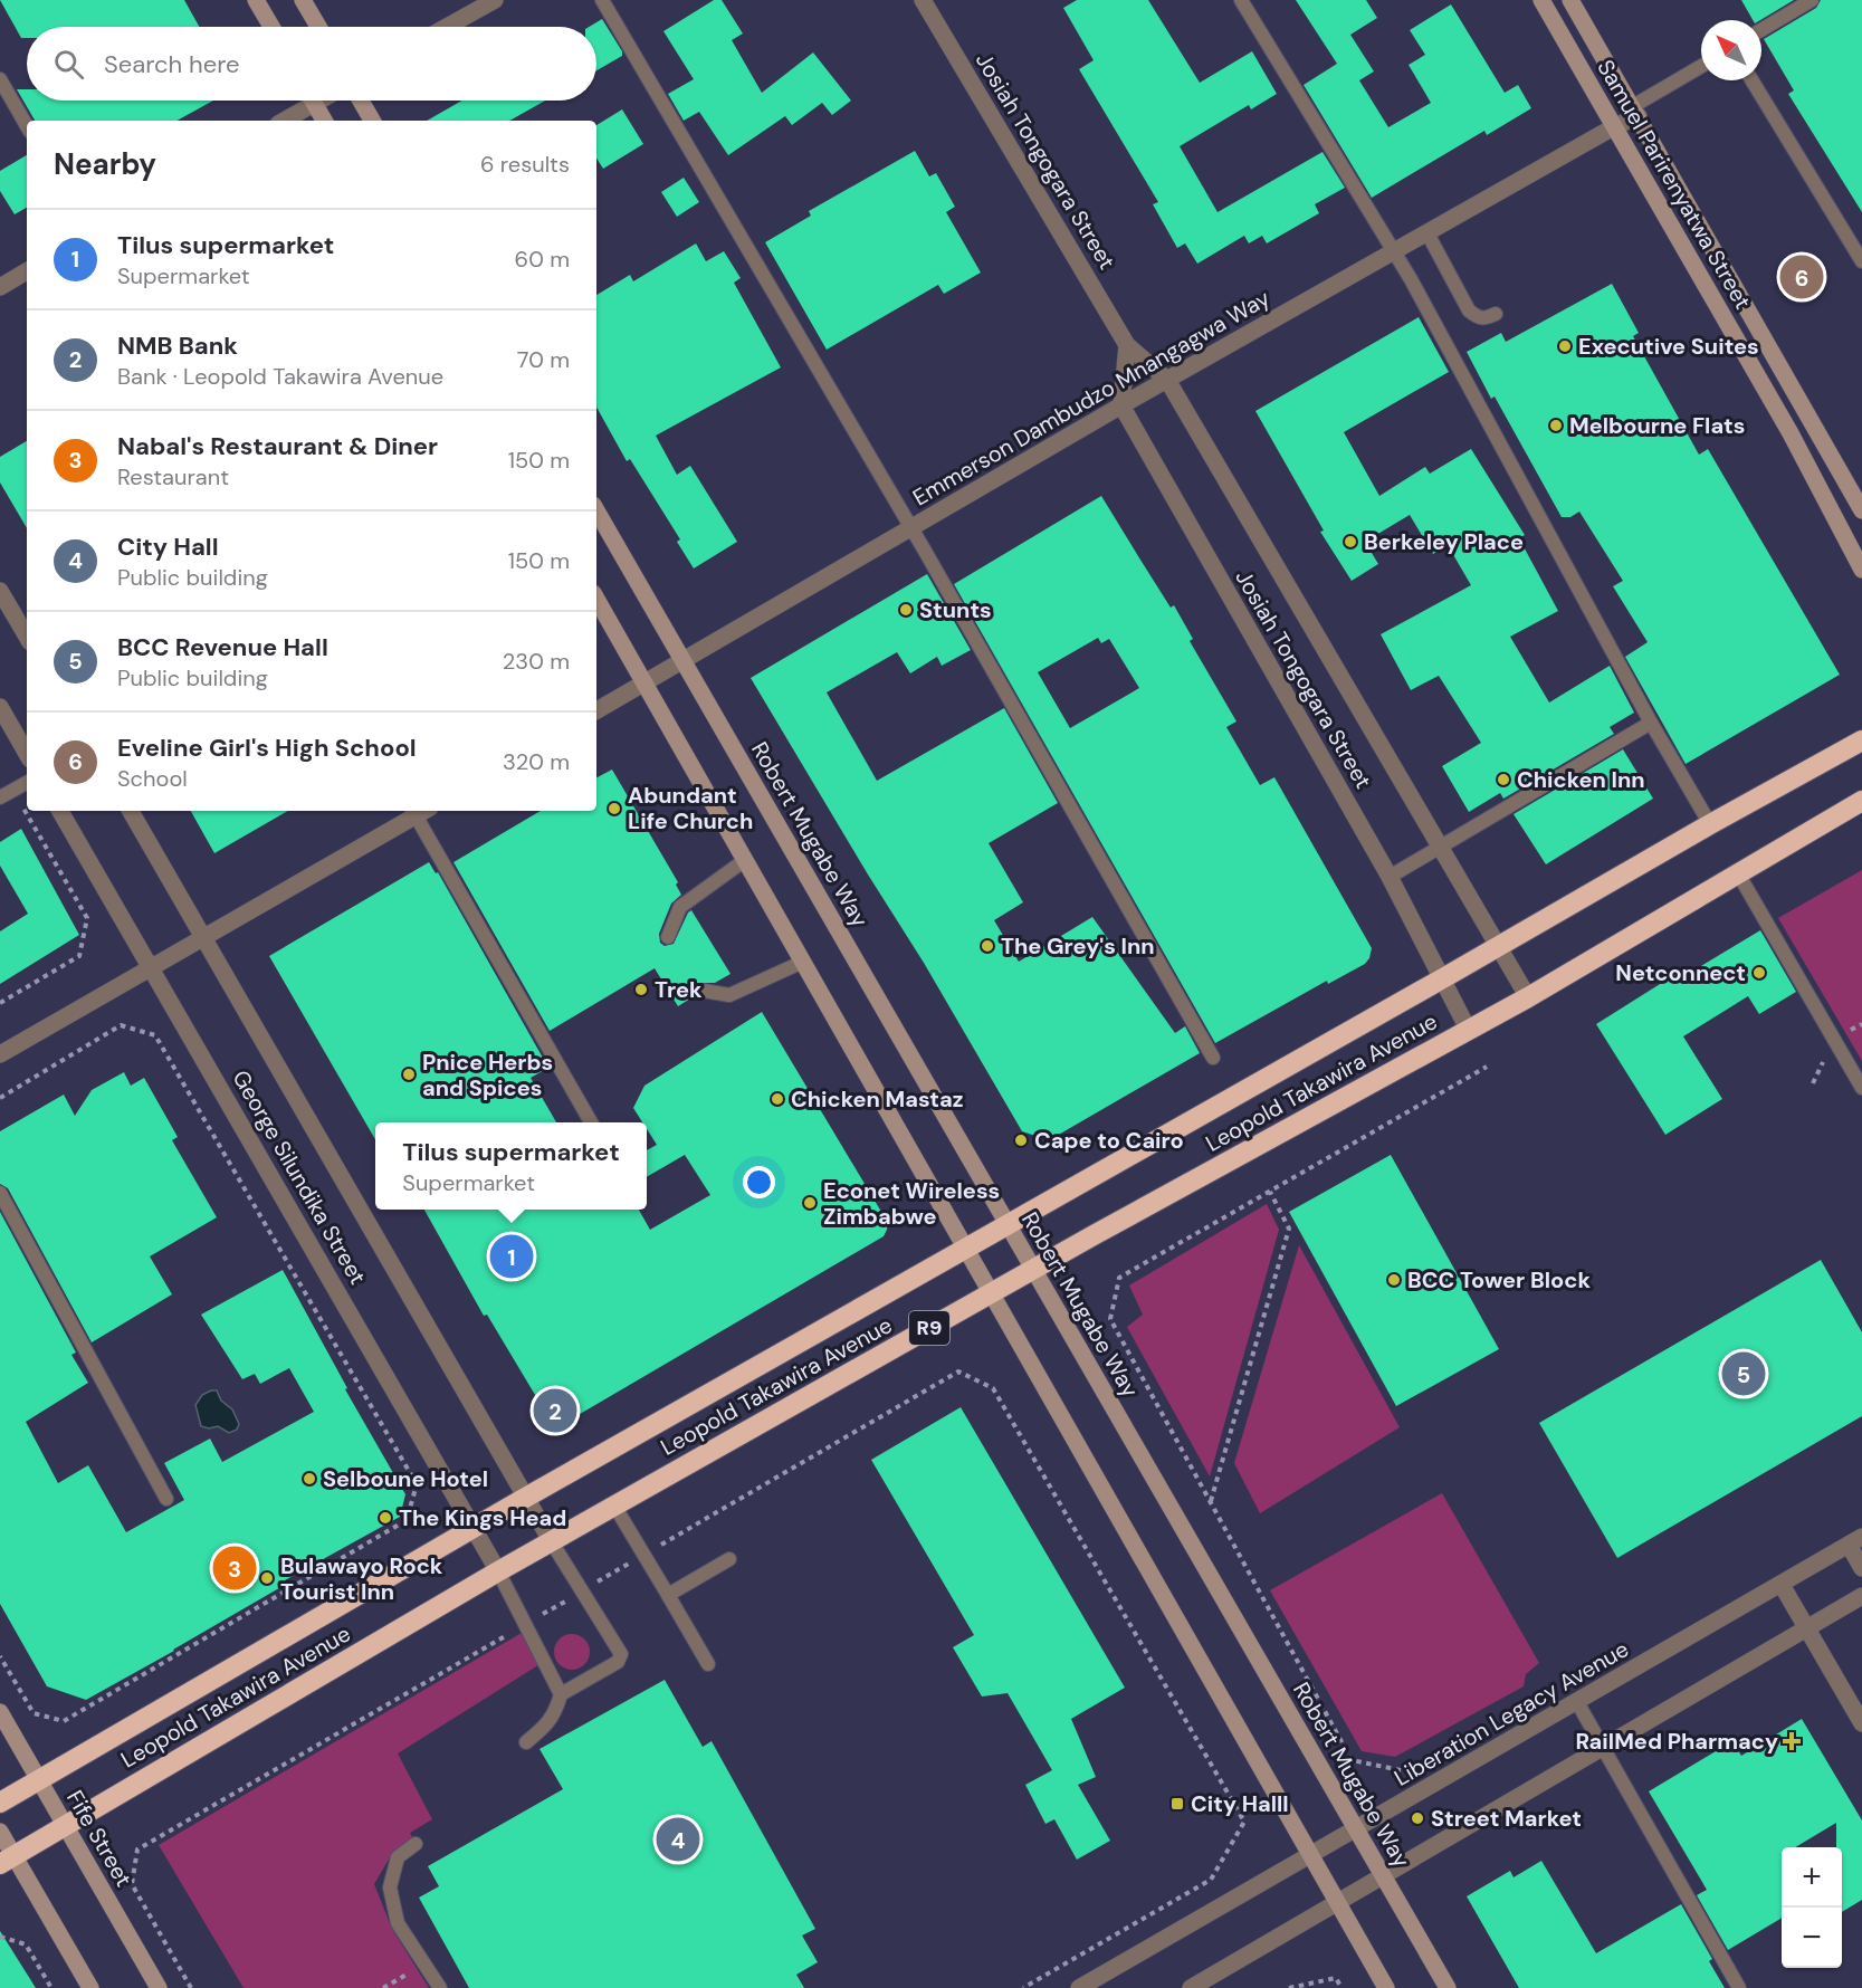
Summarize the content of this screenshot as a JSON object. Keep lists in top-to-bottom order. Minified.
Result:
{"streets":{"highway":["Leopold Takawira Avenue","R9"],"main road":["Samuel Parirenyatwa Street","Robert Mugabe Way","Fife Street"],"street":["Josiah Tongogara Street","Emmerson Dambudzo Mnangagwa Way","George Silundika Street","Liberation Legacy Avenue"]},"crossings":[["Josiah Tongogara Street","Emmerson Dambudzo Mnangagwa Way"],["Josiah Tongogara Street","Leopold Takawira Avenue"],["Samuel Parirenyatwa Street","Emmerson Dambudzo Mnangagwa Way"],["Emmerson Dambudzo Mnangagwa Way","Robert Mugabe Way"],["Robert Mugabe Way","Leopold Takawira Avenue"],["Robert Mugabe Way","Liberation Legacy Avenue"],["Leopold Takawira Avenue","George Silundika Street"],["Leopold Takawira Avenue","Fife Street"]],"places":{"other":["Executive Suites","Melbourne Flats","Berkeley Place","Stunts","Chicken Inn","Abundant Life Church","The Grey's Inn","Netconnect","Trek","Pnice Herbs and Spices","Chicken Mastaz","Cape to Cairo","Econet Wireless Zimbabwe","BCC Tower Block","Selboune Hotel","The Kings Head","Bulawayo Rock Tourist Inn","Street Market"],"health":["RailMed Pharmacy"],"transit":["City Halll"]},"north":"top left","page":{"search":"Search here","heading":["Nearby","6 results"],"list":[{"mark":"1","name":"Tilus supermarket","note":"Supermarket","value":"60 m"},{"mark":"2","name":"NMB Bank","note":"Bank · Leopold Takawira Avenue","value":"70 m"},{"mark":"3","name":"Nabal's Restaurant & Diner","note":"Restaurant","value":"150 m"},{"mark":"4","name":"City Hall","note":"Public building","value":"150 m"},{"mark":"5","name":"BCC Revenue Hall","note":"Public building","value":"230 m"},{"mark":"6","name":"Eveline Girl's High School","note":"School","value":"320 m"}],"pins":["6","1","5","2","3","4"],"popup":["Tilus supermarket","Supermarket"],"map_buttons":["+","−"]}}
